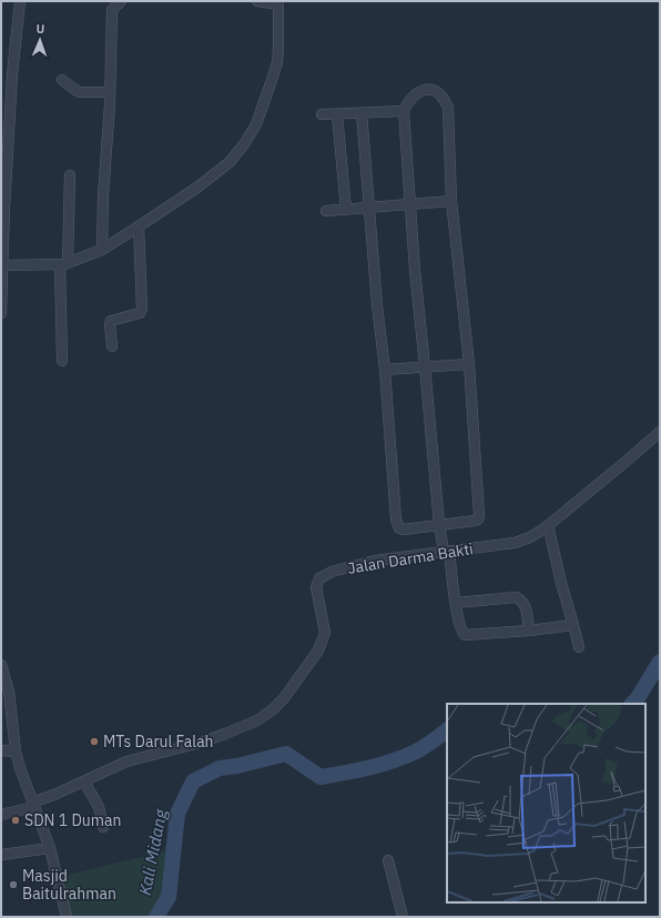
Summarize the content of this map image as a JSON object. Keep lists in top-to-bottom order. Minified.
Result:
{"streets":{"street":["Jalan Darma Bakti"]},"water":["Kali Midang"],"places":["MTs Darul Falah","SDN 1 Duman","Masjid Baitulrahman"],"north":"top"}
